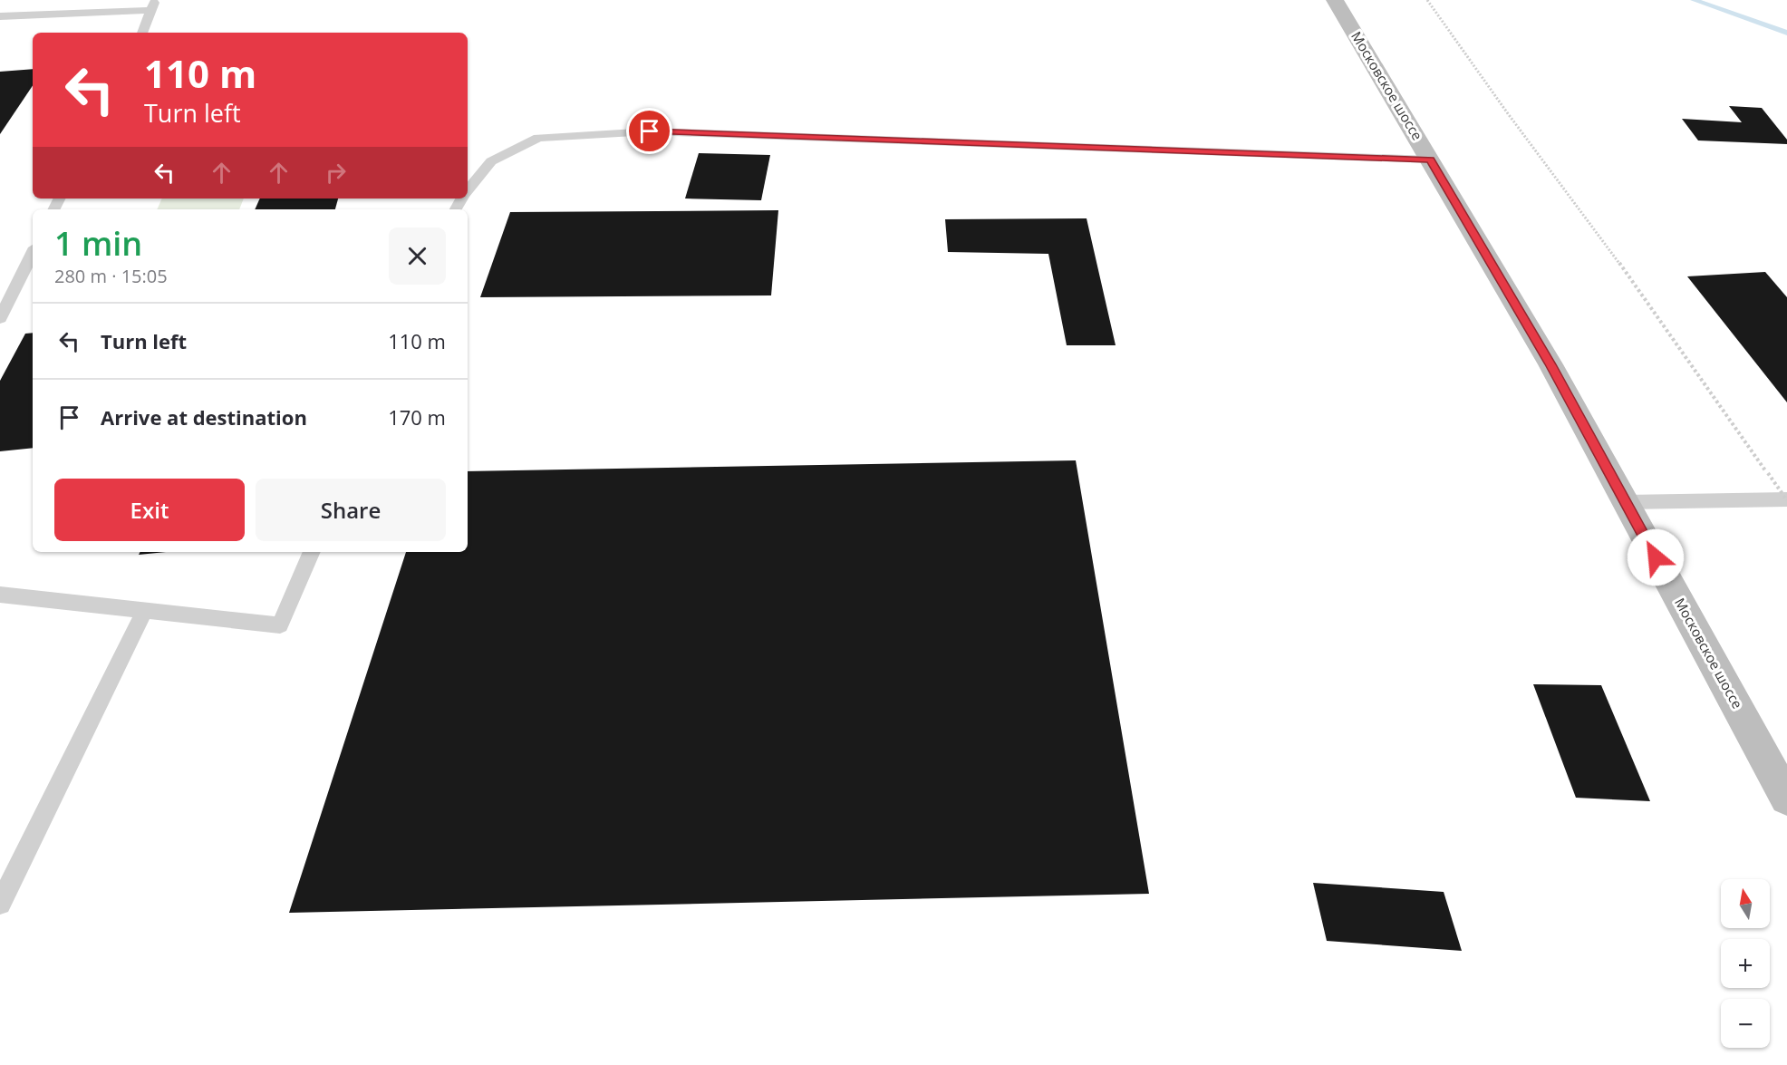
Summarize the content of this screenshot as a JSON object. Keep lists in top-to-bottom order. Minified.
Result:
{"streets":{"main road":["Московское шоссе"]},"north":"top","page":{"turn":["110 m","Turn left"],"heading":["1 min","280 m · 15:05"],"list":[{"name":"Turn left","value":"110 m"},{"name":"Arrive at destination","value":"170 m"}],"buttons":["Exit","Share"],"map_buttons":["+","−"]}}
